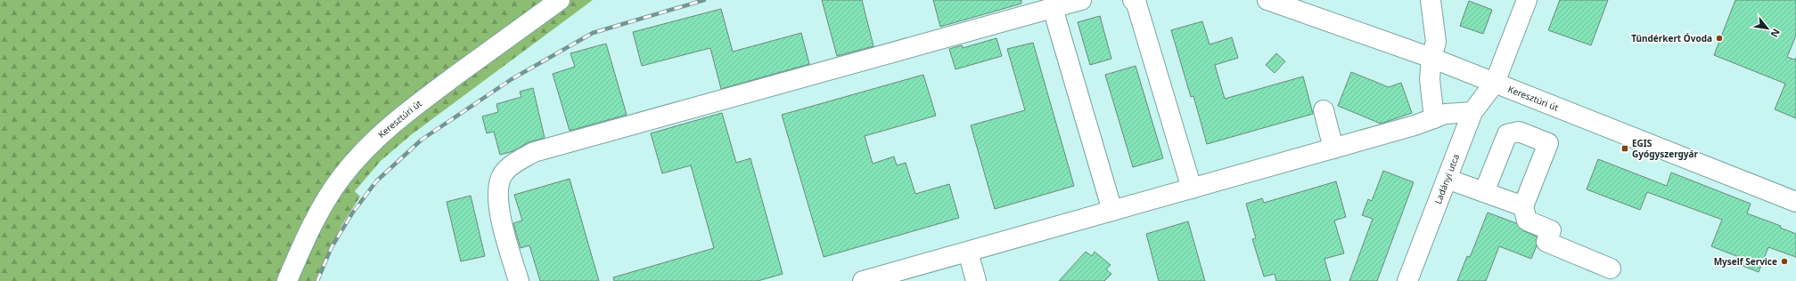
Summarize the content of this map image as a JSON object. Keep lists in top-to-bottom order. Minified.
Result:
{"streets":{"main road":["Keresztúri út","Ladányi utca"]},"crossings":[["Keresztúri út","Ladányi utca"]],"places":{"other":["Tündérkert Óvoda","Myself Service"],"transit":["EGIS Gyógyszergyár"]},"north":"bottom right"}
